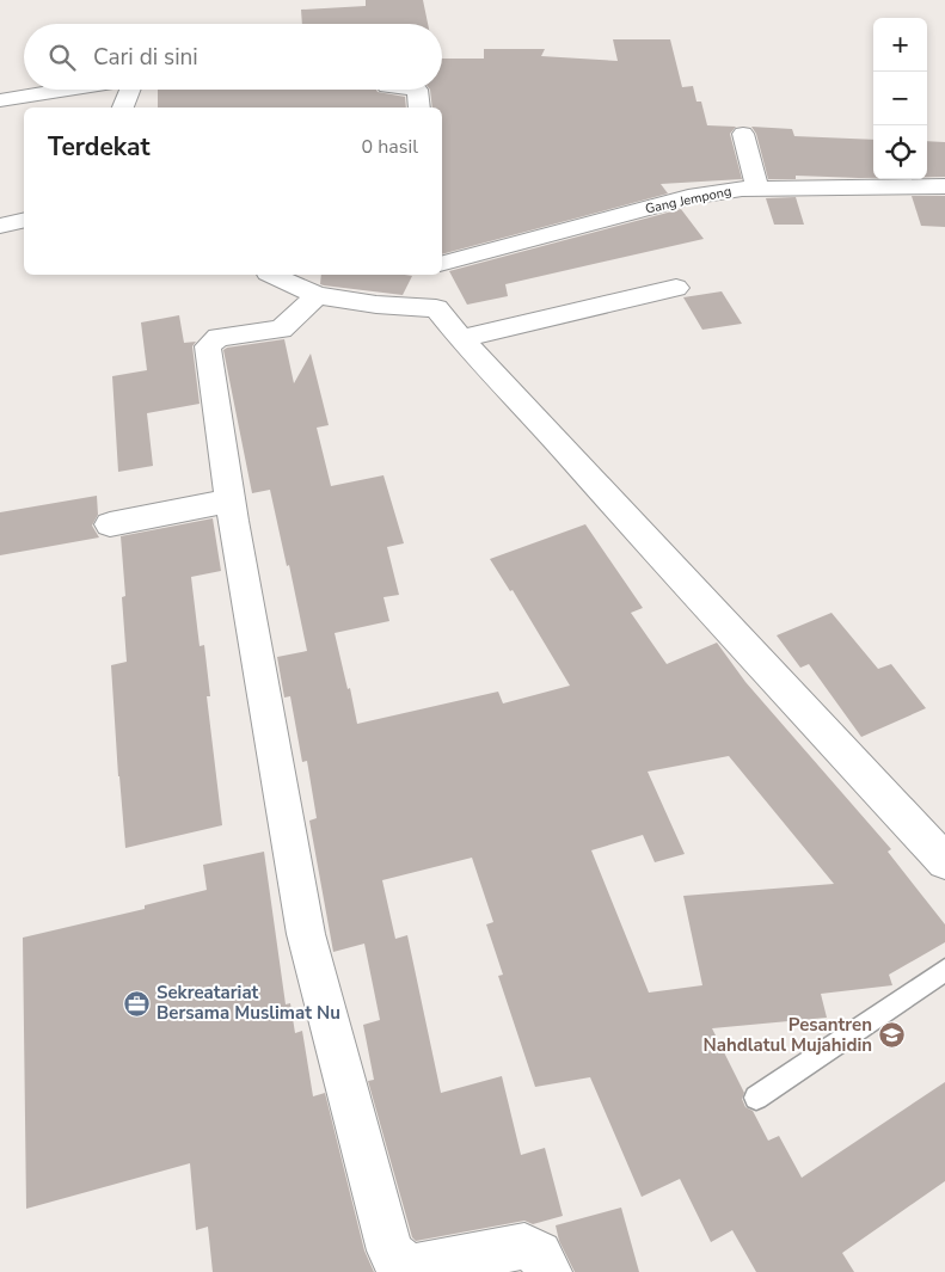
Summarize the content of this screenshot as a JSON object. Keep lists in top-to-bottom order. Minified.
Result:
{"streets":{"street":["Gang Jempong"]},"places":{"office":["Sekreatariat Bersama Muslimat Nu"],"school or university":["Pesantren Nahdlatul Mujahidin"]},"page":{"map_buttons":["+","−"],"search":"Cari di sini","heading":["Terdekat","0 hasil"]}}
